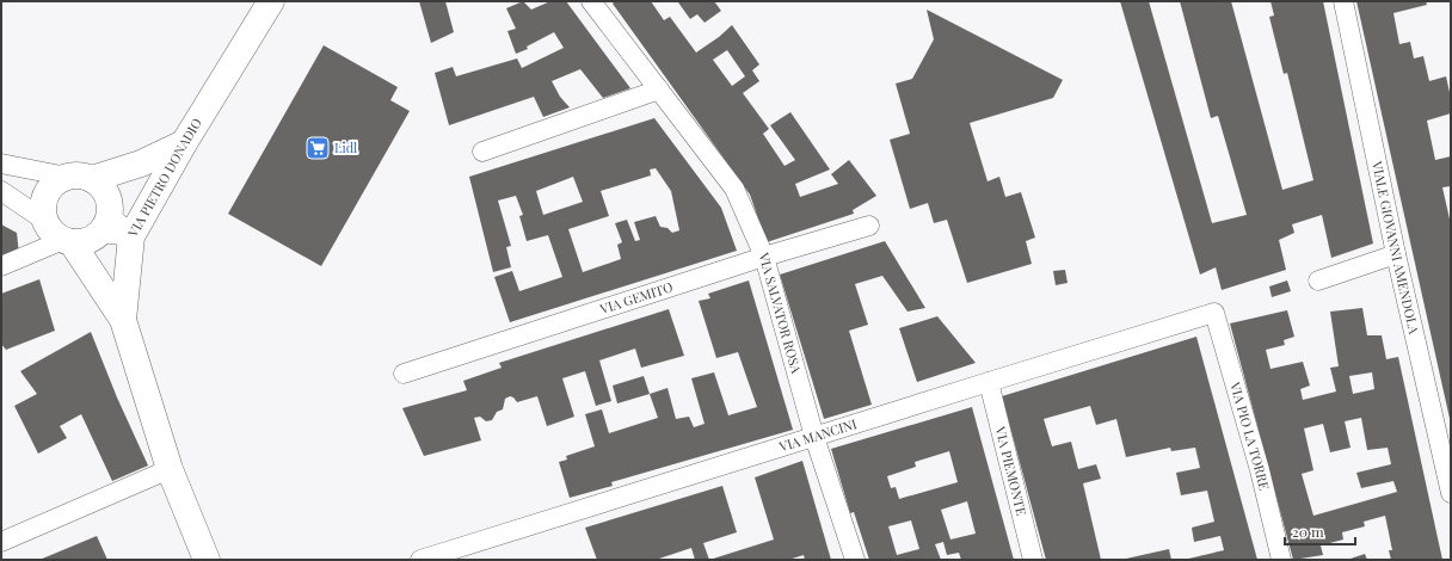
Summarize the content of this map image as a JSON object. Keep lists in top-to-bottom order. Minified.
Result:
{"streets":{"main road":["VIA PIETRO DONADIO"],"street":["VIALE GIOVANNI AMENDOLA","VIA GEMITO","VIA SALVATOR ROSA","VIA MANCINI","VIA PIO LA TORRE","VIA PIEMONTE"]},"crossings":[["VIA GEMITO","VIA SALVATOR ROSA"],["VIA SALVATOR ROSA","VIA MANCINI"],["VIA MANCINI","VIA PIO LA TORRE"],["VIA MANCINI","VIA PIEMONTE"]],"places":{"supermarket":["Lidl"]},"scale_bar":"20 m"}
